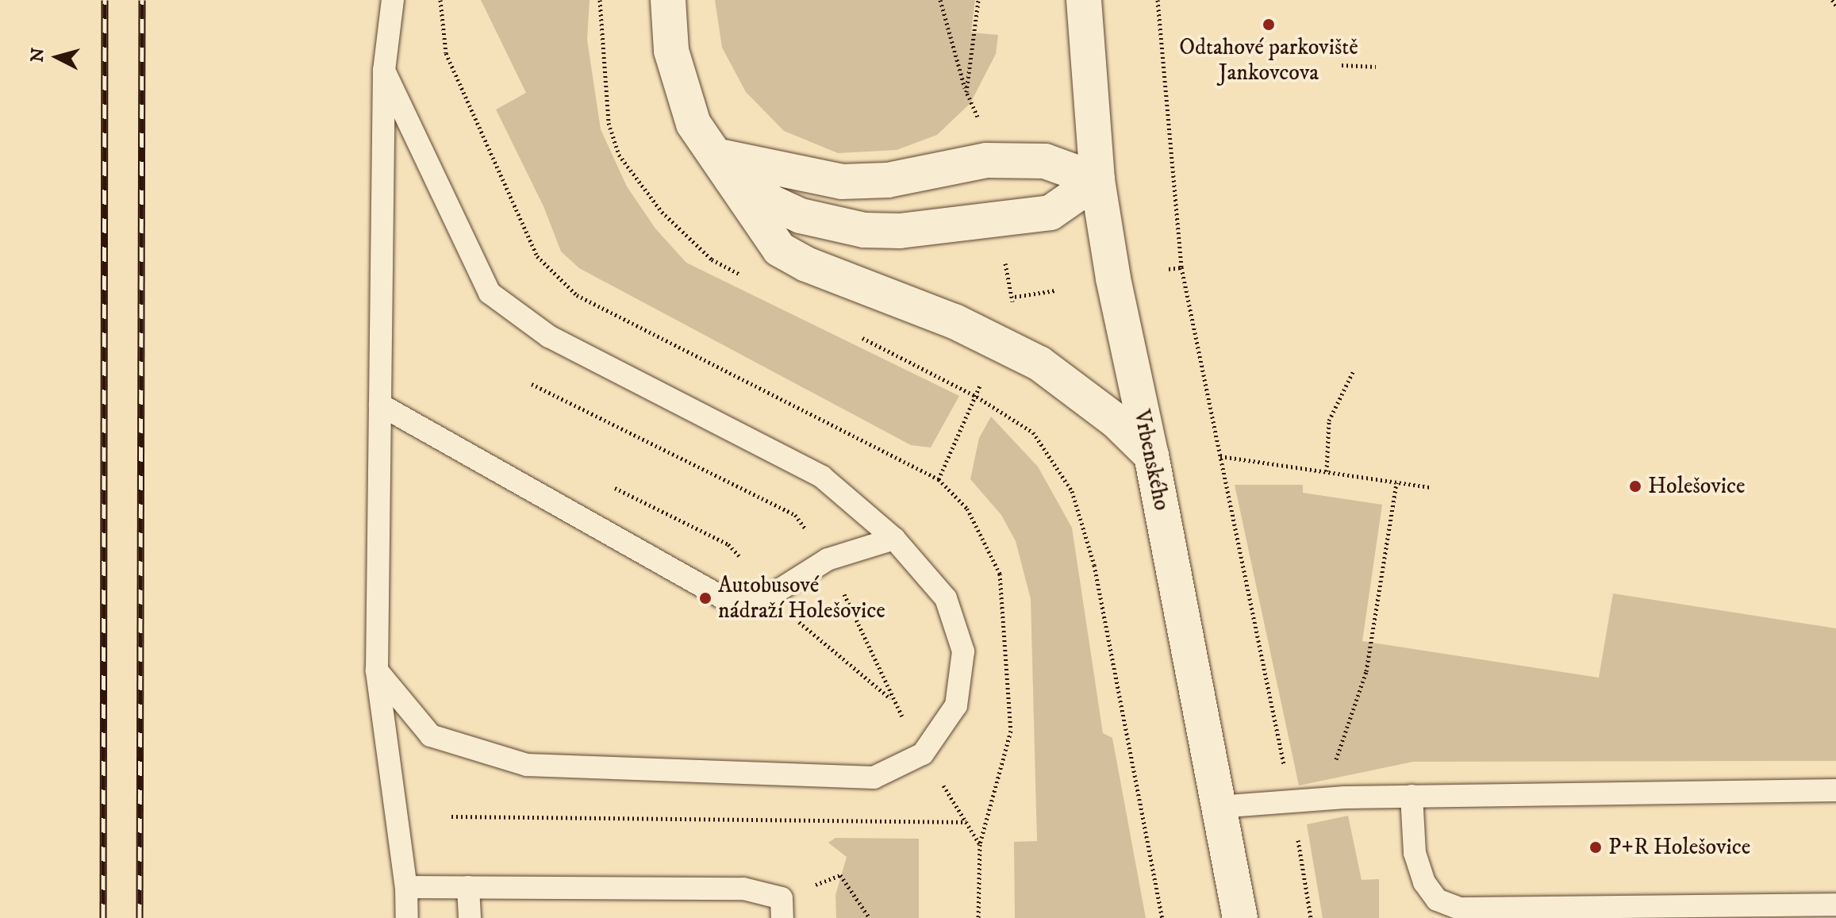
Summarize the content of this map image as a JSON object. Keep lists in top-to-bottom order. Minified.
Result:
{"streets":{"main road":["Vrbenského"]},"places":["Odtahové parkoviště Jankovcova","Holešovice","Autobusové nádraží Holešovice","P+R Holešovice"],"north":"left"}
